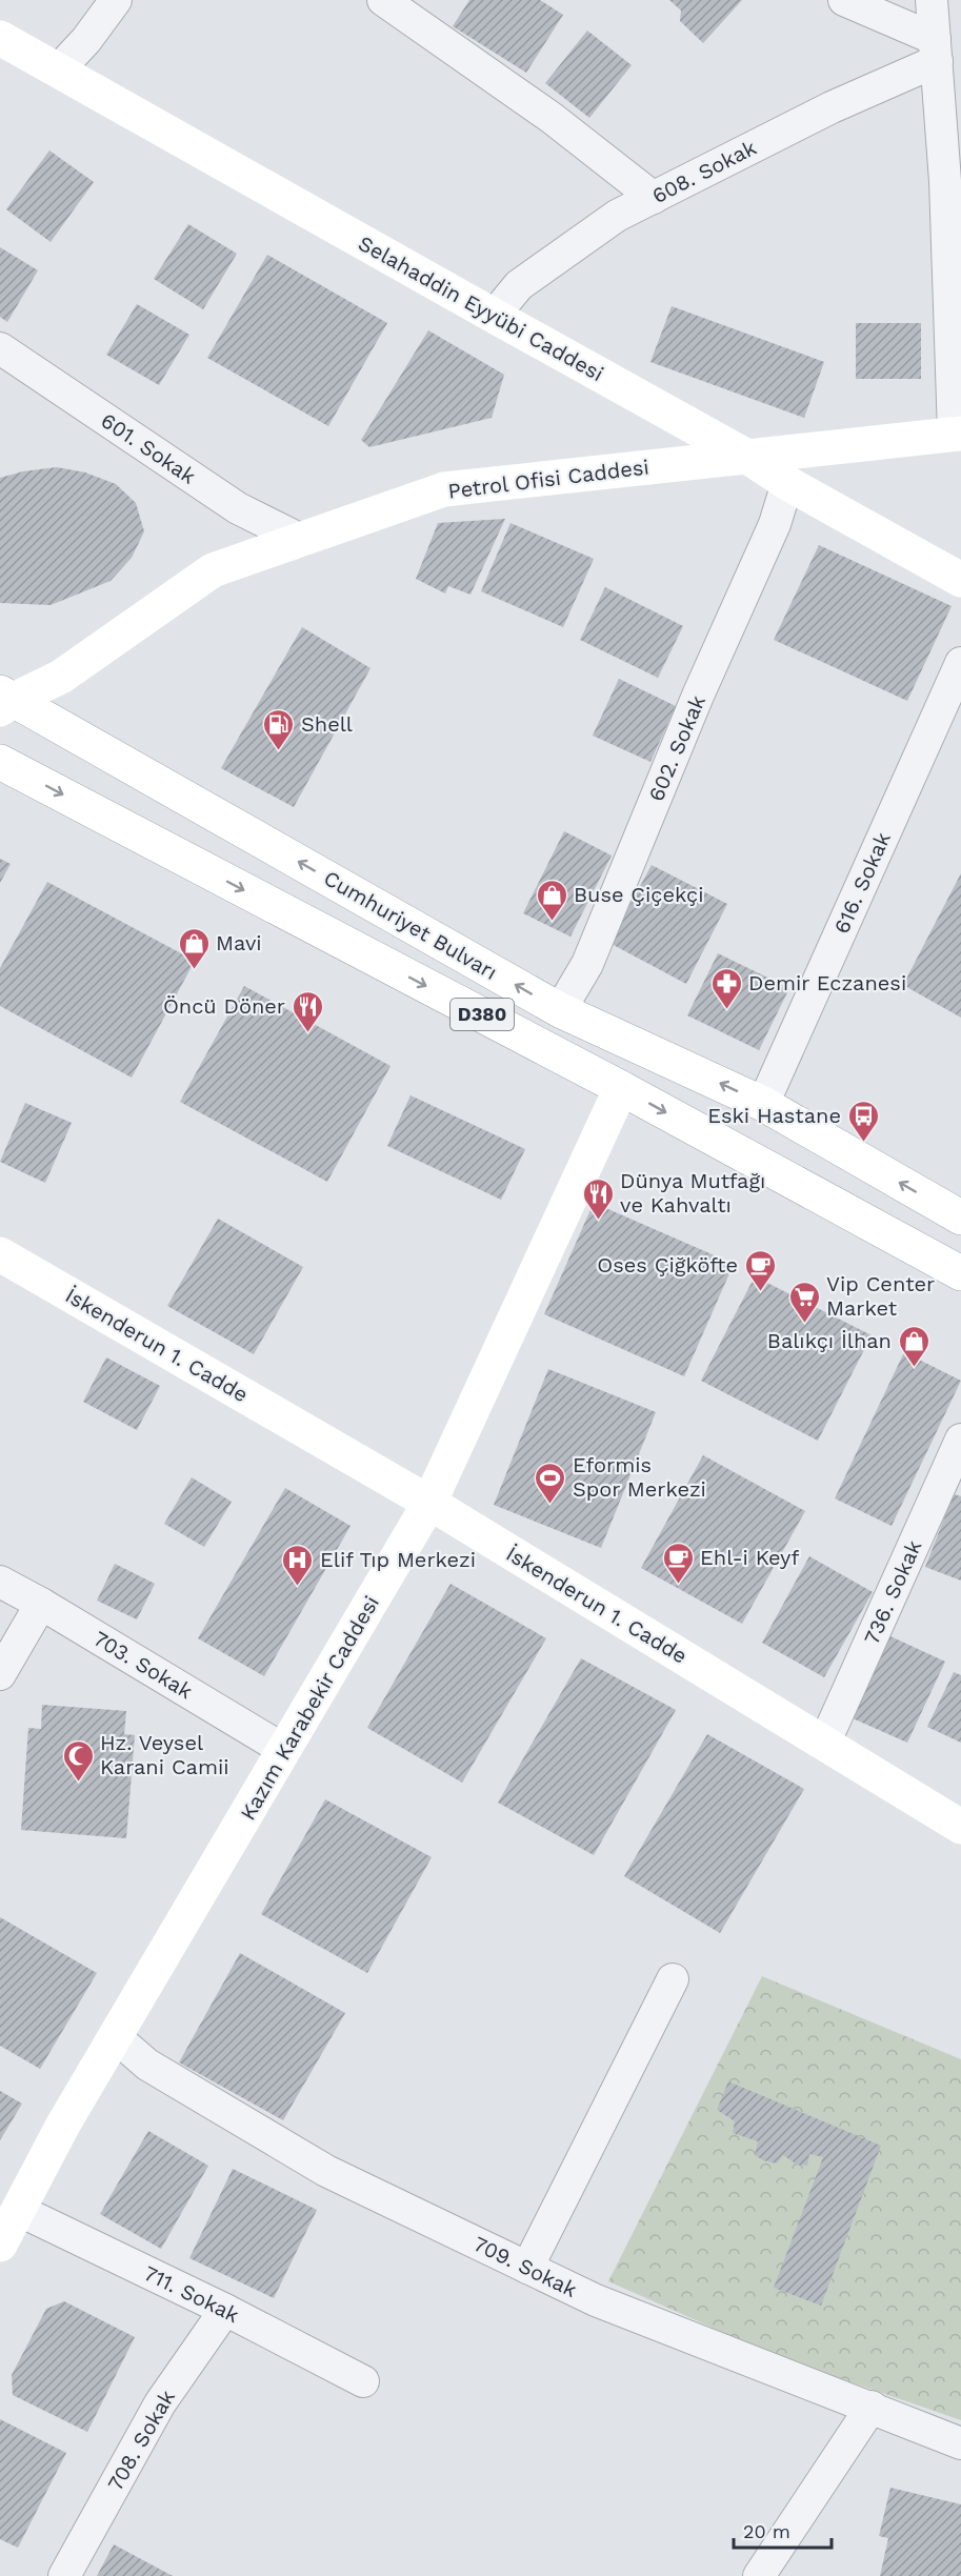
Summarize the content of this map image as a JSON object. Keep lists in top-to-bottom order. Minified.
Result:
{"streets":{"street":["608. Sokak","Selahaddin Eyyübi Caddesi","601. Sokak","Petrol Ofisi Caddesi","602. Sokak","616. Sokak","Cumhuriyet Bulvarı","D380","İskenderun 1. Cadde","736. Sokak","703. Sokak","Kazım Karabekir Caddesi","709. Sokak","711. Sokak","708. Sokak"]},"crossings":[["608. Sokak","Selahaddin Eyyübi Caddesi"],["Selahaddin Eyyübi Caddesi","Petrol Ofisi Caddesi"],["Selahaddin Eyyübi Caddesi","602. Sokak"],["601. Sokak","Petrol Ofisi Caddesi"],["Petrol Ofisi Caddesi","Cumhuriyet Bulvarı"],["602. Sokak","Cumhuriyet Bulvarı"],["616. Sokak","Cumhuriyet Bulvarı"],["Cumhuriyet Bulvarı","Kazım Karabekir Caddesi"],["İskenderun 1. Cadde","736. Sokak"],["İskenderun 1. Cadde","Kazım Karabekir Caddesi"],["703. Sokak","Kazım Karabekir Caddesi"],["Kazım Karabekir Caddesi","709. Sokak"],["Kazım Karabekir Caddesi","711. Sokak"],["711. Sokak","708. Sokak"]],"places":{"fuel station":["Shell"],"shop":["Buse Çiçekçi","Mavi","Balıkçı İlhan"],"pharmacy":["Demir Eczanesi"],"restaurant":["Öncü Döner","Dünya Mutfağı ve Kahvaltı"],"bus stop":["Eski Hastane"],"cafe":["Oses Çiğköfte","Ehl-i Keyf"],"supermarket":["Vip Center Market"],"sports":["Eformis Spor Merkezi"],"hospital":["Elif Tıp Merkezi"],"mosque":["Hz. Veysel Karani Camii"]},"scale_bar":"20 m"}
